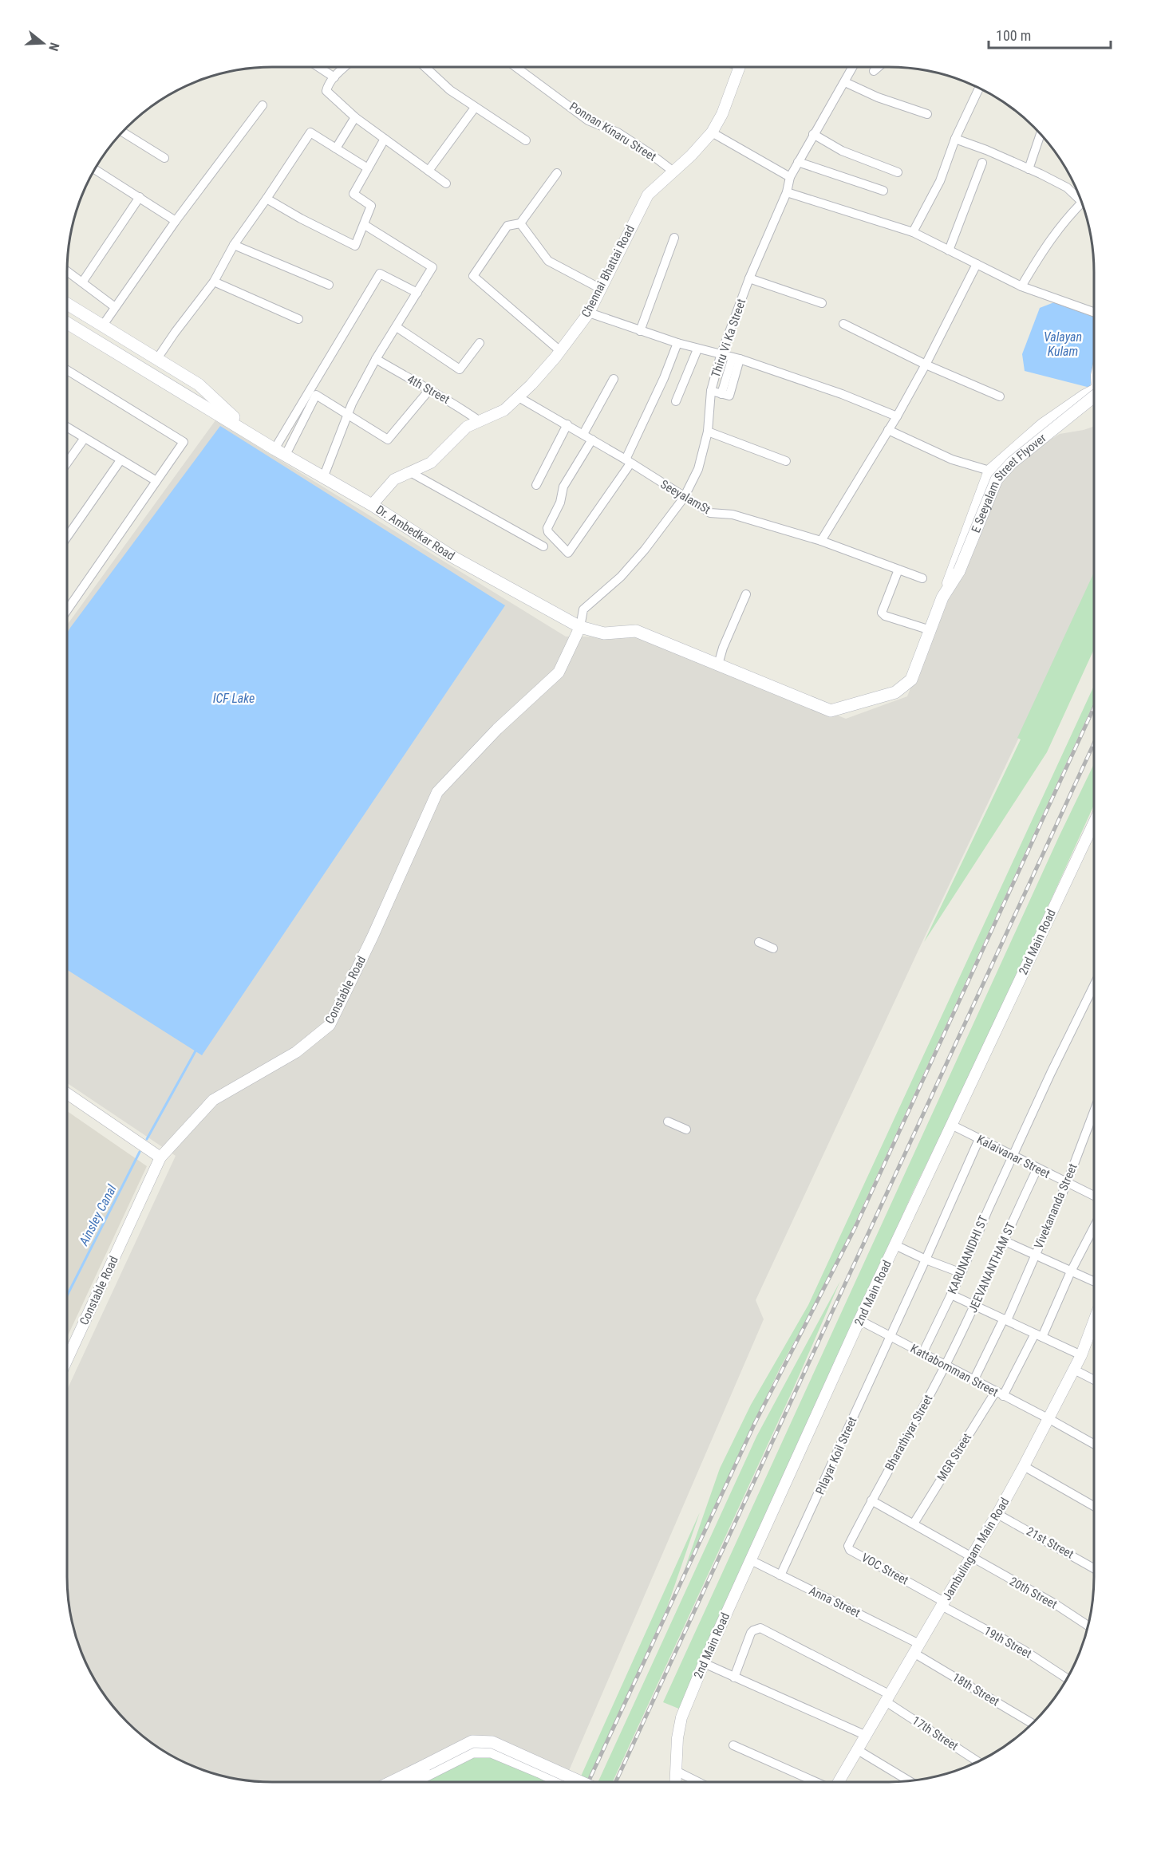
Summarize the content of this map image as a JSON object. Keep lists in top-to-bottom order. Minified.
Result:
{"streets":{"main road":["E Seeyalam Street Flyover","Dr. Ambedkar Road"],"street":["Ponnan Kinaru Street","Chennai Bhattai Road","Thiru Vi Ka Street","4th Street","SeeyalamSt","2nd Main Road","Constable Road","Kalaivanar Street","Vivekananda Street","KARUNANIDHI ST","JEEVANANTHAM ST","Kattabomman Street","Bharathiyar Street","Pilayar Koil Street","MGR Street","21st Street","Jambulingam Main Road","VOC Street","20th Street","Anna Street","19th Street","18th Street","17th Street"]},"crossings":[["Ponnan Kinaru Street","Chennai Bhattai Road"],["Chennai Bhattai Road","4th Street"],["Chennai Bhattai Road","SeeyalamSt"],["Chennai Bhattai Road","Dr. Ambedkar Road"],["Thiru Vi Ka Street","SeeyalamSt"],["Thiru Vi Ka Street","Dr. Ambedkar Road"],["Thiru Vi Ka Street","Constable Road"],["E Seeyalam Street Flyover","Dr. Ambedkar Road"],["Dr. Ambedkar Road","Constable Road"],["2nd Main Road","Kalaivanar Street"],["2nd Main Road","Kattabomman Street"],["2nd Main Road","Anna Street"],["Kalaivanar Street","Vivekananda Street"],["Kalaivanar Street","KARUNANIDHI ST"],["Kalaivanar Street","JEEVANANTHAM ST"],["Kalaivanar Street","Pilayar Koil Street"],["Vivekananda Street","Kattabomman Street"],["KARUNANIDHI ST","Kattabomman Street"],["JEEVANANTHAM ST","Kattabomman Street"],["JEEVANANTHAM ST","Bharathiyar Street"],["Kattabomman Street","Bharathiyar Street"],["Kattabomman Street","Pilayar Koil Street"],["Kattabomman Street","MGR Street"],["Kattabomman Street","Jambulingam Main Road"],["Bharathiyar Street","VOC Street"],["Bharathiyar Street","20th Street"],["Pilayar Koil Street","Anna Street"],["MGR Street","20th Street"],["21st Street","Jambulingam Main Road"],["Jambulingam Main Road","VOC Street"],["Jambulingam Main Road","20th Street"],["Jambulingam Main Road","Anna Street"],["Jambulingam Main Road","19th Street"],["Jambulingam Main Road","18th Street"],["Jambulingam Main Road","17th Street"],["VOC Street","20th Street"],["VOC Street","19th Street"],["Anna Street","18th Street"]],"water":["Valayan Kulam","ICF Lake","Ainsley Canal"],"scale_bar":"100 m","north":"right"}
